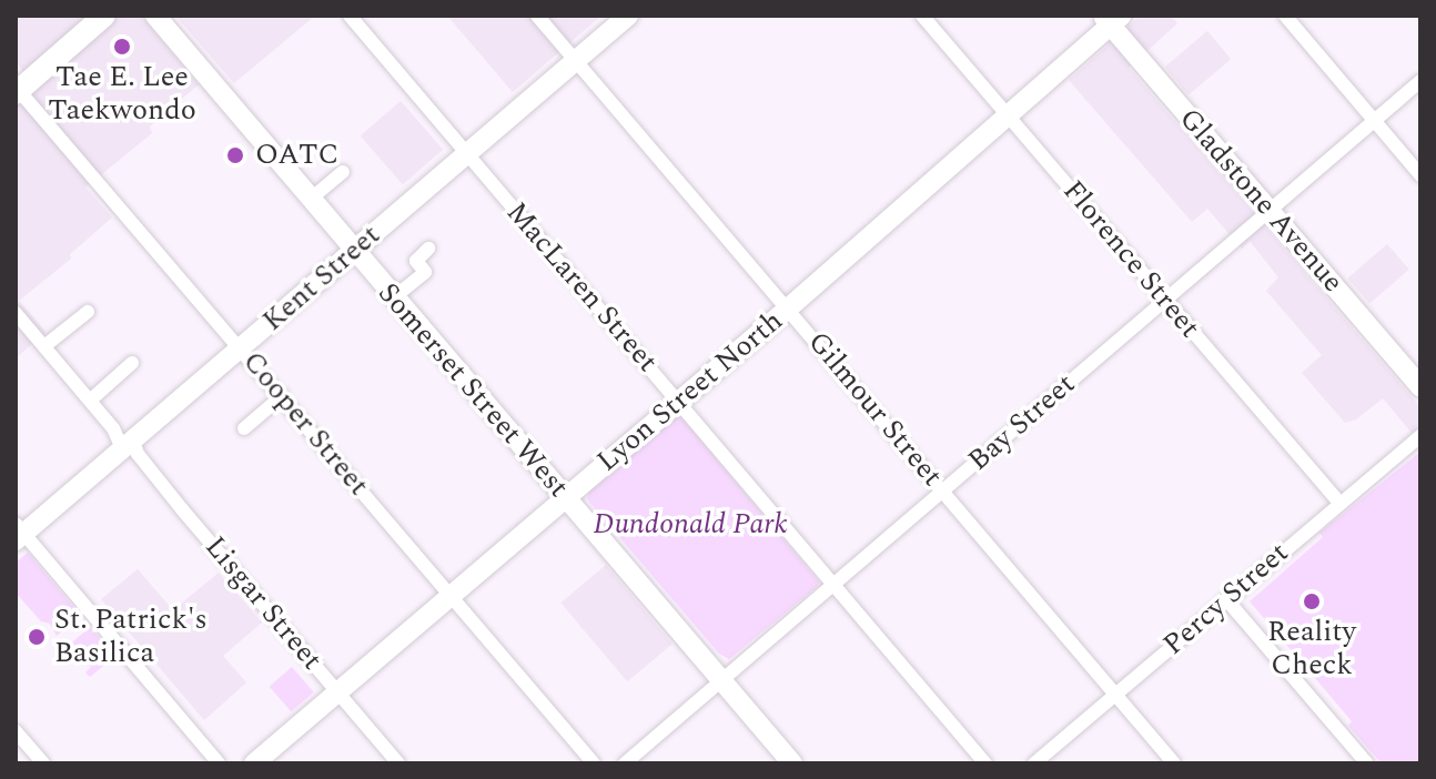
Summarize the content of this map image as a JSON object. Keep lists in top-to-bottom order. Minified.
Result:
{"streets":{"main road":["Gladstone Avenue","Kent Street","Somerset Street West","Lyon Street North"],"street":["Florence Street","MacLaren Street","Gilmour Street","Bay Street","Cooper Street","Percy Street","Lisgar Street"]},"crossings":[["Gladstone Avenue","Lyon Street North"],["Gladstone Avenue","Bay Street"],["Florence Street","Lyon Street North"],["Florence Street","Bay Street"],["Florence Street","Percy Street"],["Kent Street","MacLaren Street"],["Kent Street","Somerset Street West"],["Kent Street","Gilmour Street"],["Kent Street","Cooper Street"],["Kent Street","Lisgar Street"],["MacLaren Street","Lyon Street North"],["MacLaren Street","Bay Street"],["Somerset Street West","Lyon Street North"],["Somerset Street West","Bay Street"],["Lyon Street North","Gilmour Street"],["Lyon Street North","Cooper Street"],["Lyon Street North","Lisgar Street"],["Gilmour Street","Bay Street"],["Gilmour Street","Percy Street"]],"parks":["Dundonald Park"],"places":["Tae E. Lee Taekwondo","OATC","Reality Check","St. Patrick's Basilica"]}
